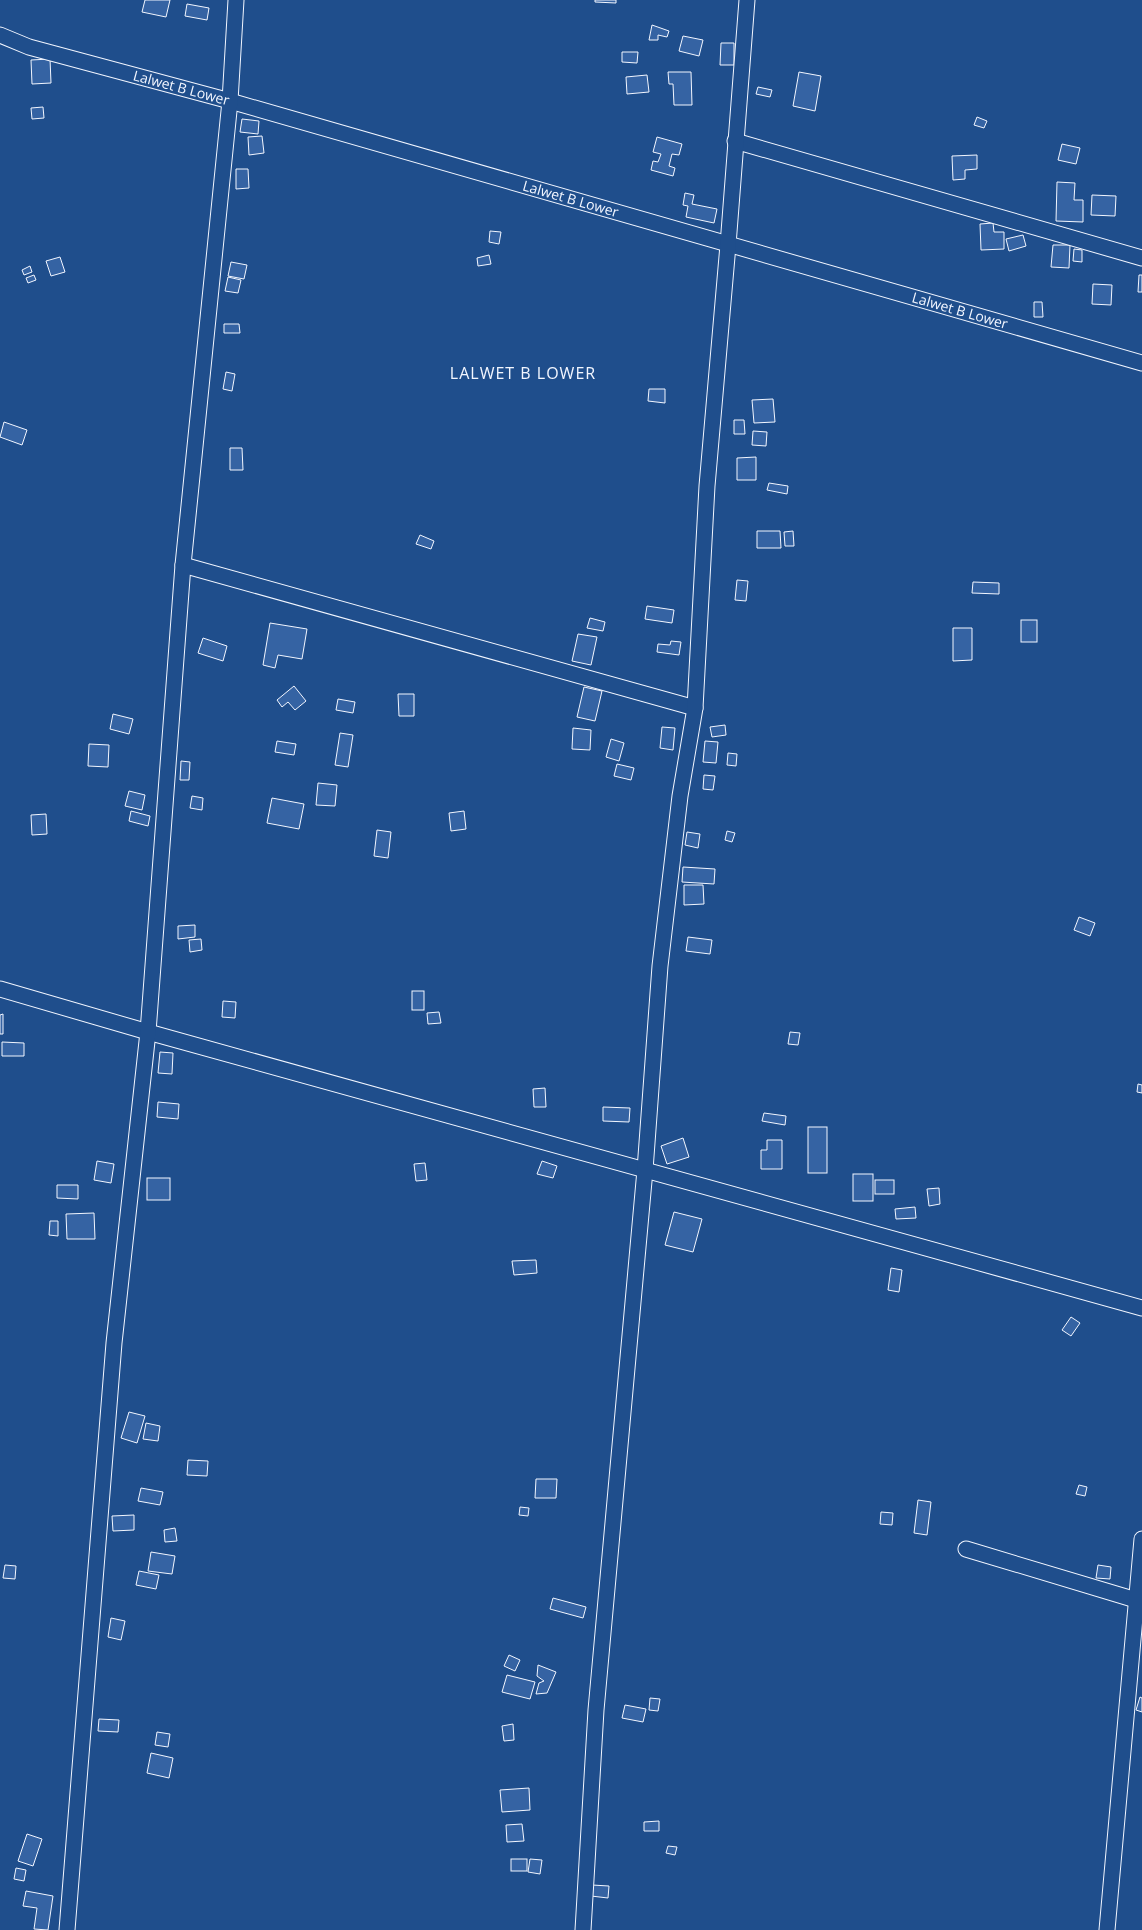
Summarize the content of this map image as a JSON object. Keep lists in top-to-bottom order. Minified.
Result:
{"streets":{"street":["Lalwet B Lower"]},"districts":["LALWET B LOWER"]}
